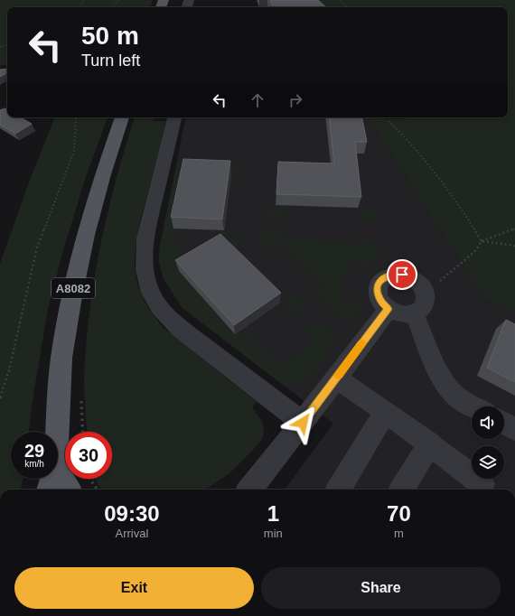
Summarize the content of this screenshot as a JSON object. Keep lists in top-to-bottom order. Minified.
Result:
{"streets":{"main road":["A8082"]},"page":{"turn":["50 m","Turn left"],"speed":"29 km/h","limit":"30","eta":["09:30","Arrival","1","min","70","m"],"buttons":["Exit","Share"]}}
